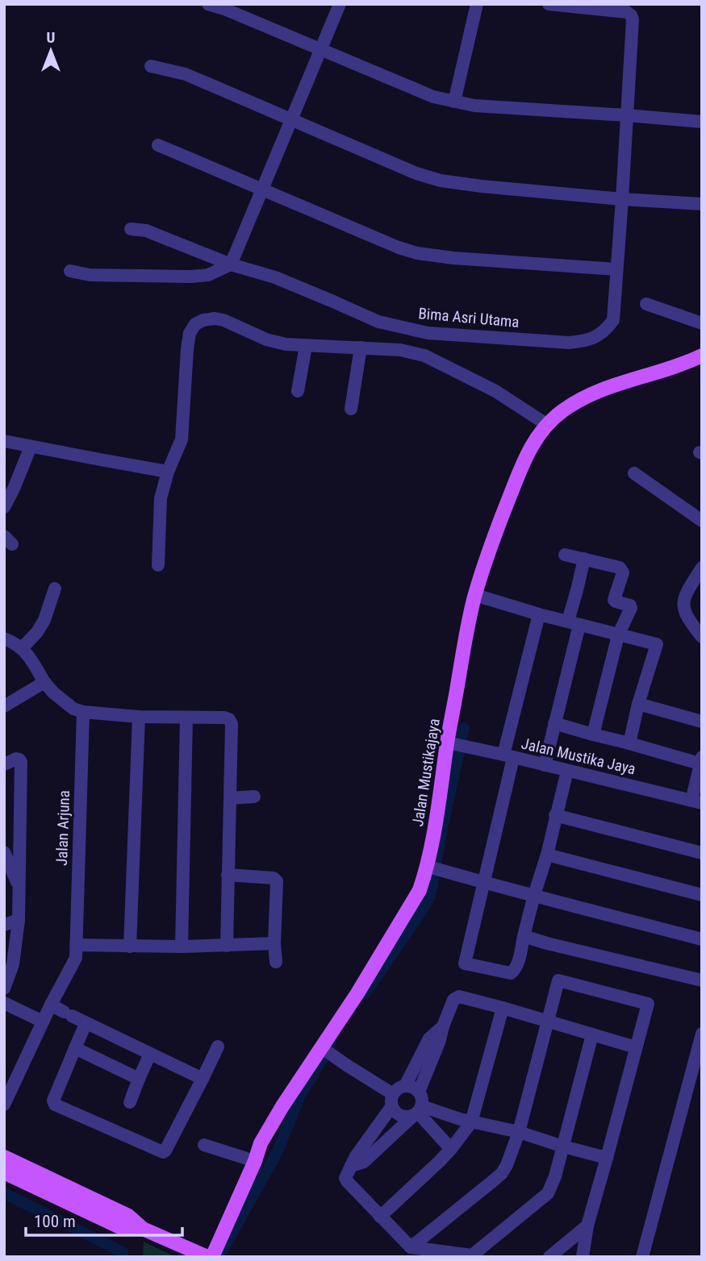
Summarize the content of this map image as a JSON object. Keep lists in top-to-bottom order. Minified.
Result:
{"streets":{"main road":["Jalan Mustikajaya"],"street":["Bima Asri Utama","Jalan Mustika Jaya","Jalan Arjuna"]},"crossings":[["Jalan Mustika Jaya","Jalan Mustikajaya"]],"scale_bar":"100 m","north":"top"}
